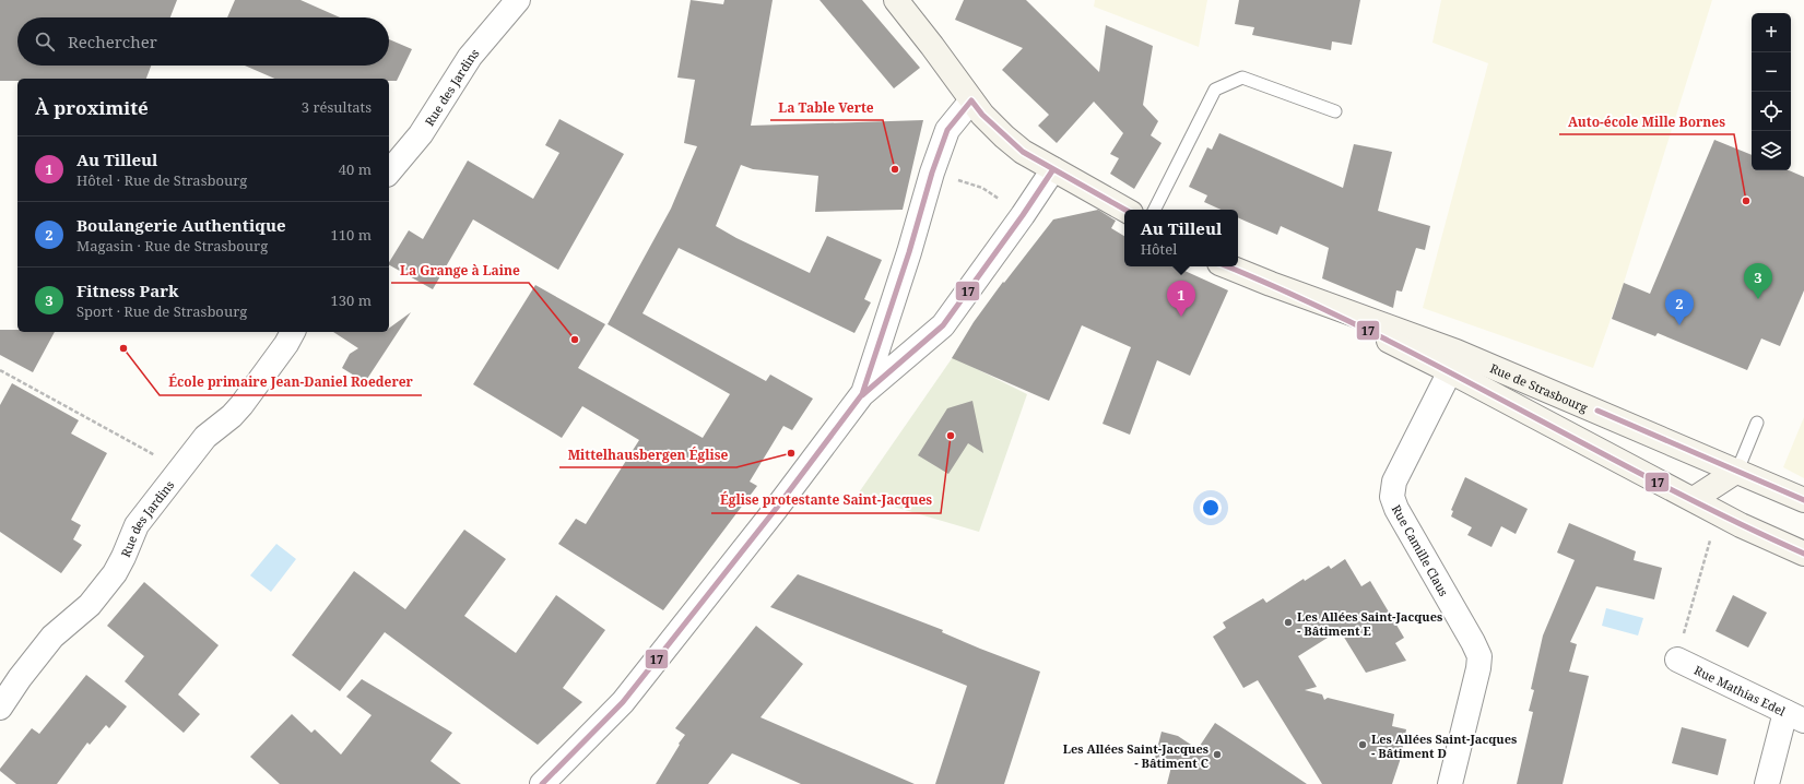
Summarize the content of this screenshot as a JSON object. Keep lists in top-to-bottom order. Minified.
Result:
{"streets":{"main road":["Rue de Strasbourg"],"street":["Rue des Jardins","Rue Camille Claus","Rue Mathias Edel"]},"crossings":[["Rue de Strasbourg","Rue Camille Claus"]],"places":["La Table Verte","Auto-école Mille Bornes","La Grange à Laine","École primaire Jean-Daniel Roederer","Église protestante Saint-Jacques","Mittelhausbergen Église","Les Allées Saint-Jacques - Bâtiment E","Les Allées Saint-Jacques - Bâtiment D","Les Allées Saint-Jacques - Bâtiment C"],"lines":["transit line 17"],"page":{"map_buttons":["+","−"],"search":"Rechercher","heading":["À proximité","3 résultats"],"list":[{"mark":"1","name":"Au Tilleul","note":"Hôtel · Rue de Strasbourg","value":"40 m"},{"mark":"2","name":"Boulangerie Authentique","note":"Magasin · Rue de Strasbourg","value":"110 m"},{"mark":"3","name":"Fitness Park","note":"Sport · Rue de Strasbourg","value":"130 m"}],"popup":["Au Tilleul","Hôtel"],"pins":["3","1","2"]}}
